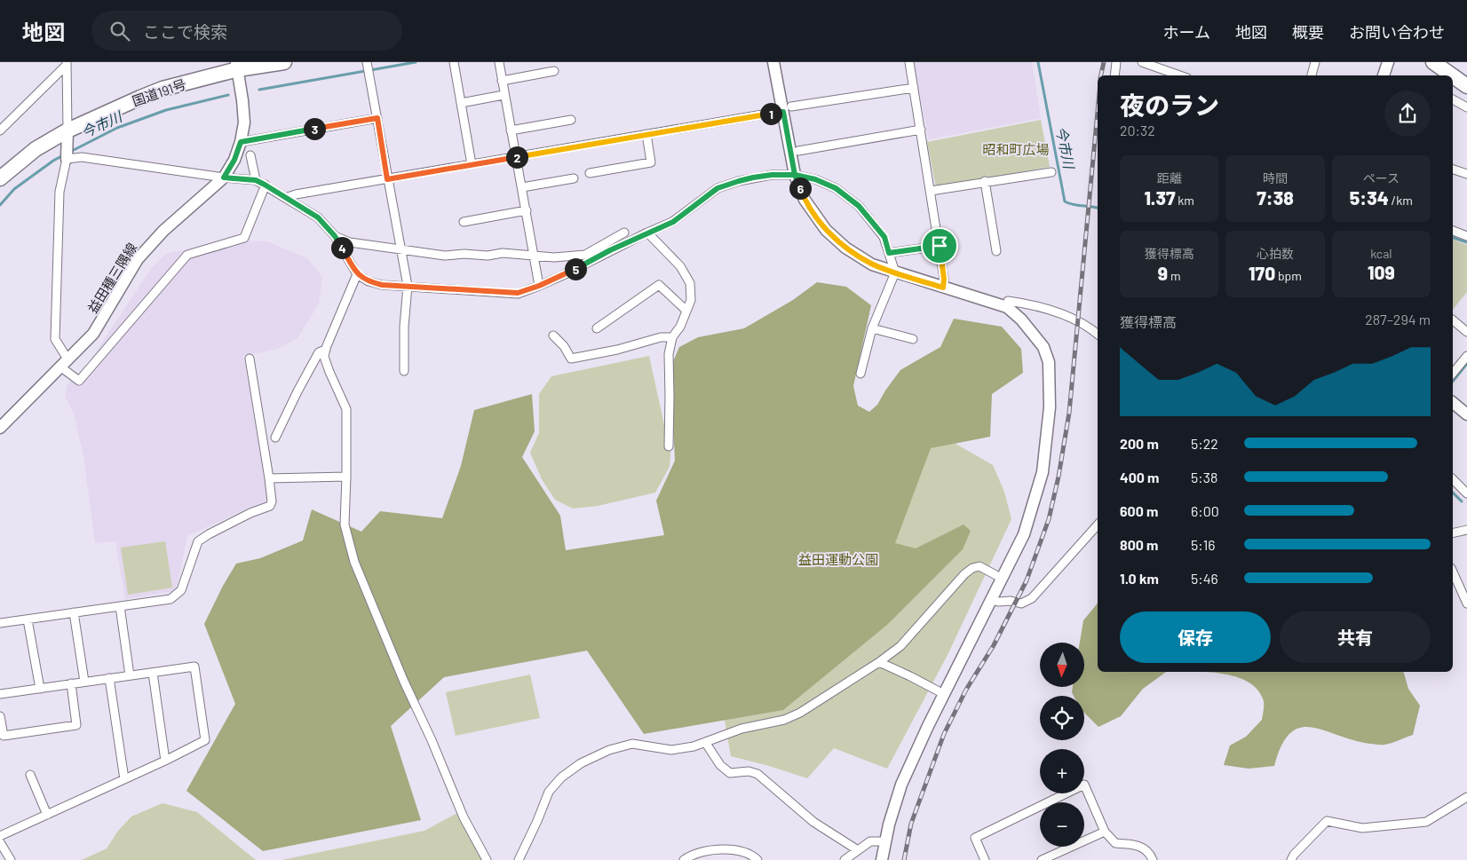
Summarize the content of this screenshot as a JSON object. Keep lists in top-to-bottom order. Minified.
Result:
{"streets":{"highway":["国道191号"],"street":["益田種三隅線"]},"crossings":[["国道191号","益田種三隅線"]],"water":["今市川"],"parks":["昭和町広場","益田運動公園"],"north":"bottom","page":{"header":"地図","search":"ここで検索","nav":["ホーム","地図","概要","お問い合わせ"],"heading":["夜のラン","20:32"],"pins":["1","3","2","6","4","5"],"stats":[["距離","1.37 km"],["時間","7:38"],["ペース","5:34 /km"],["獲得標高","9 m"],["心拍数","170 bpm"],["kcal","109"]],"chart":["獲得標高","287–294 m"],"list":[{"name":"200 m","note":"5:22"},{"name":"400 m","note":"5:38"},{"name":"600 m","note":"6:00"},{"name":"800 m","note":"5:16"},{"name":"1.0 km","note":"5:46"}],"buttons":["保存","共有"],"map_buttons":["+","−"]}}
